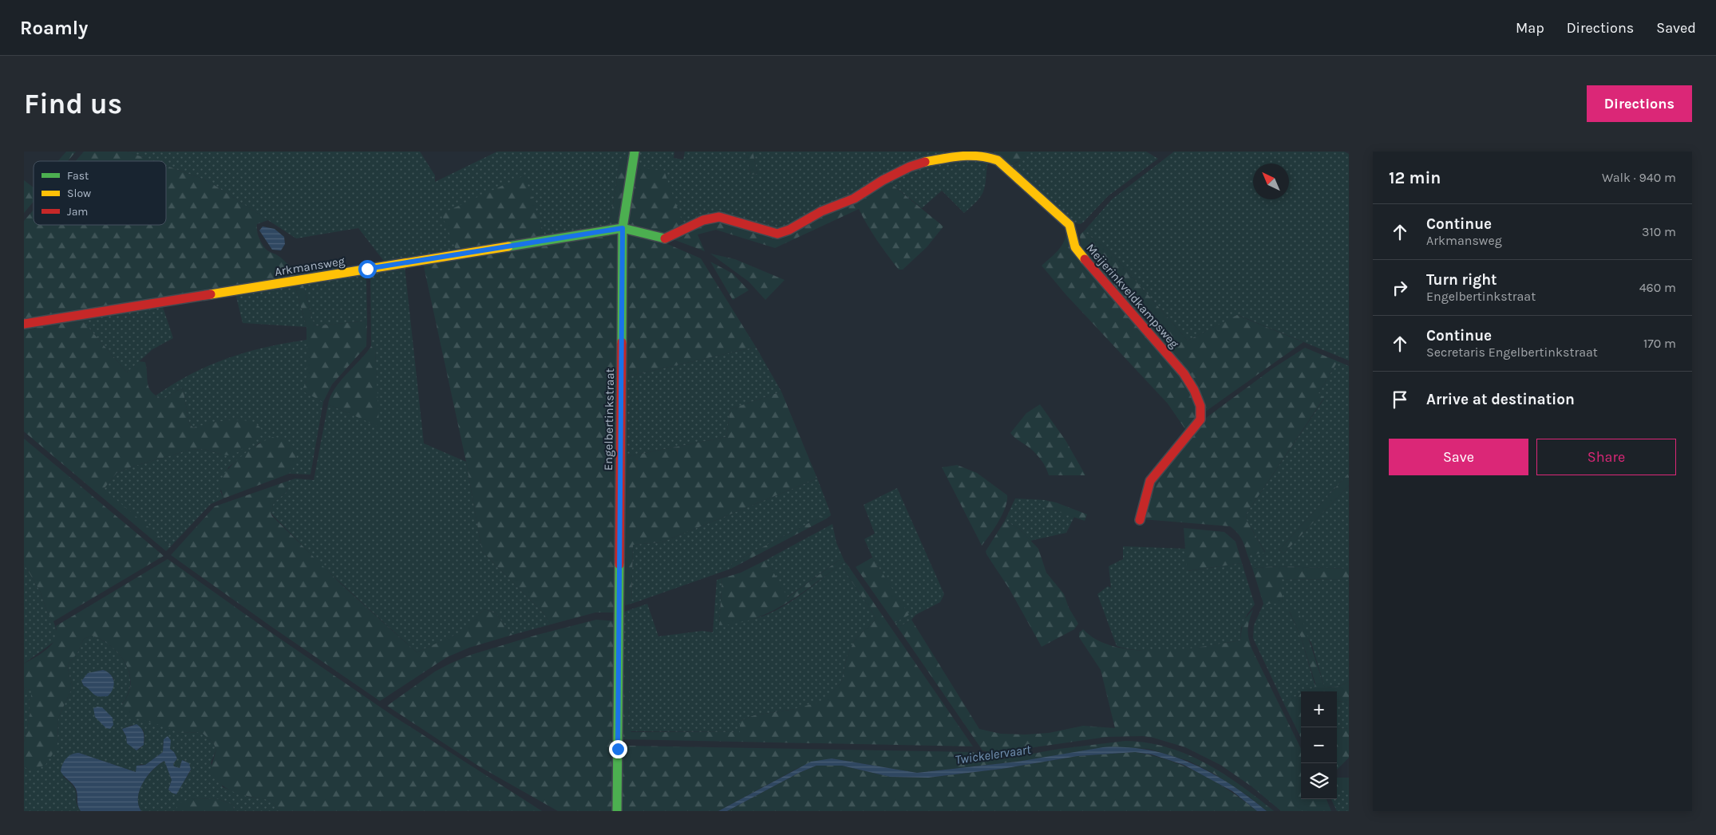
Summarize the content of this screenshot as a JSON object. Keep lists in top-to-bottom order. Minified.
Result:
{"streets":{"street":["Arkmansweg","Meijerinkveldkampsweg","Engelbertinkstraat"]},"crossings":[["Arkmansweg","Meijerinkveldkampsweg"],["Arkmansweg","Engelbertinkstraat"],["Meijerinkveldkampsweg","Engelbertinkstraat"]],"water":["Twickelervaart"],"legend":["Fast","Slow","Jam"],"north":"top left","page":{"header":"Roamly","nav":["Map","Directions","Saved"],"buttons":["Directions",["Save","Share"]],"title":"Find us","heading":["12 min","Walk · 940 m"],"list":[["Continue","Arkmansweg","310 m"],["Turn right","Engelbertinkstraat","460 m"],["Continue","Secretaris Engelbertinkstraat","170 m"],"Arrive at destination"],"map_buttons":["+","−"]}}
